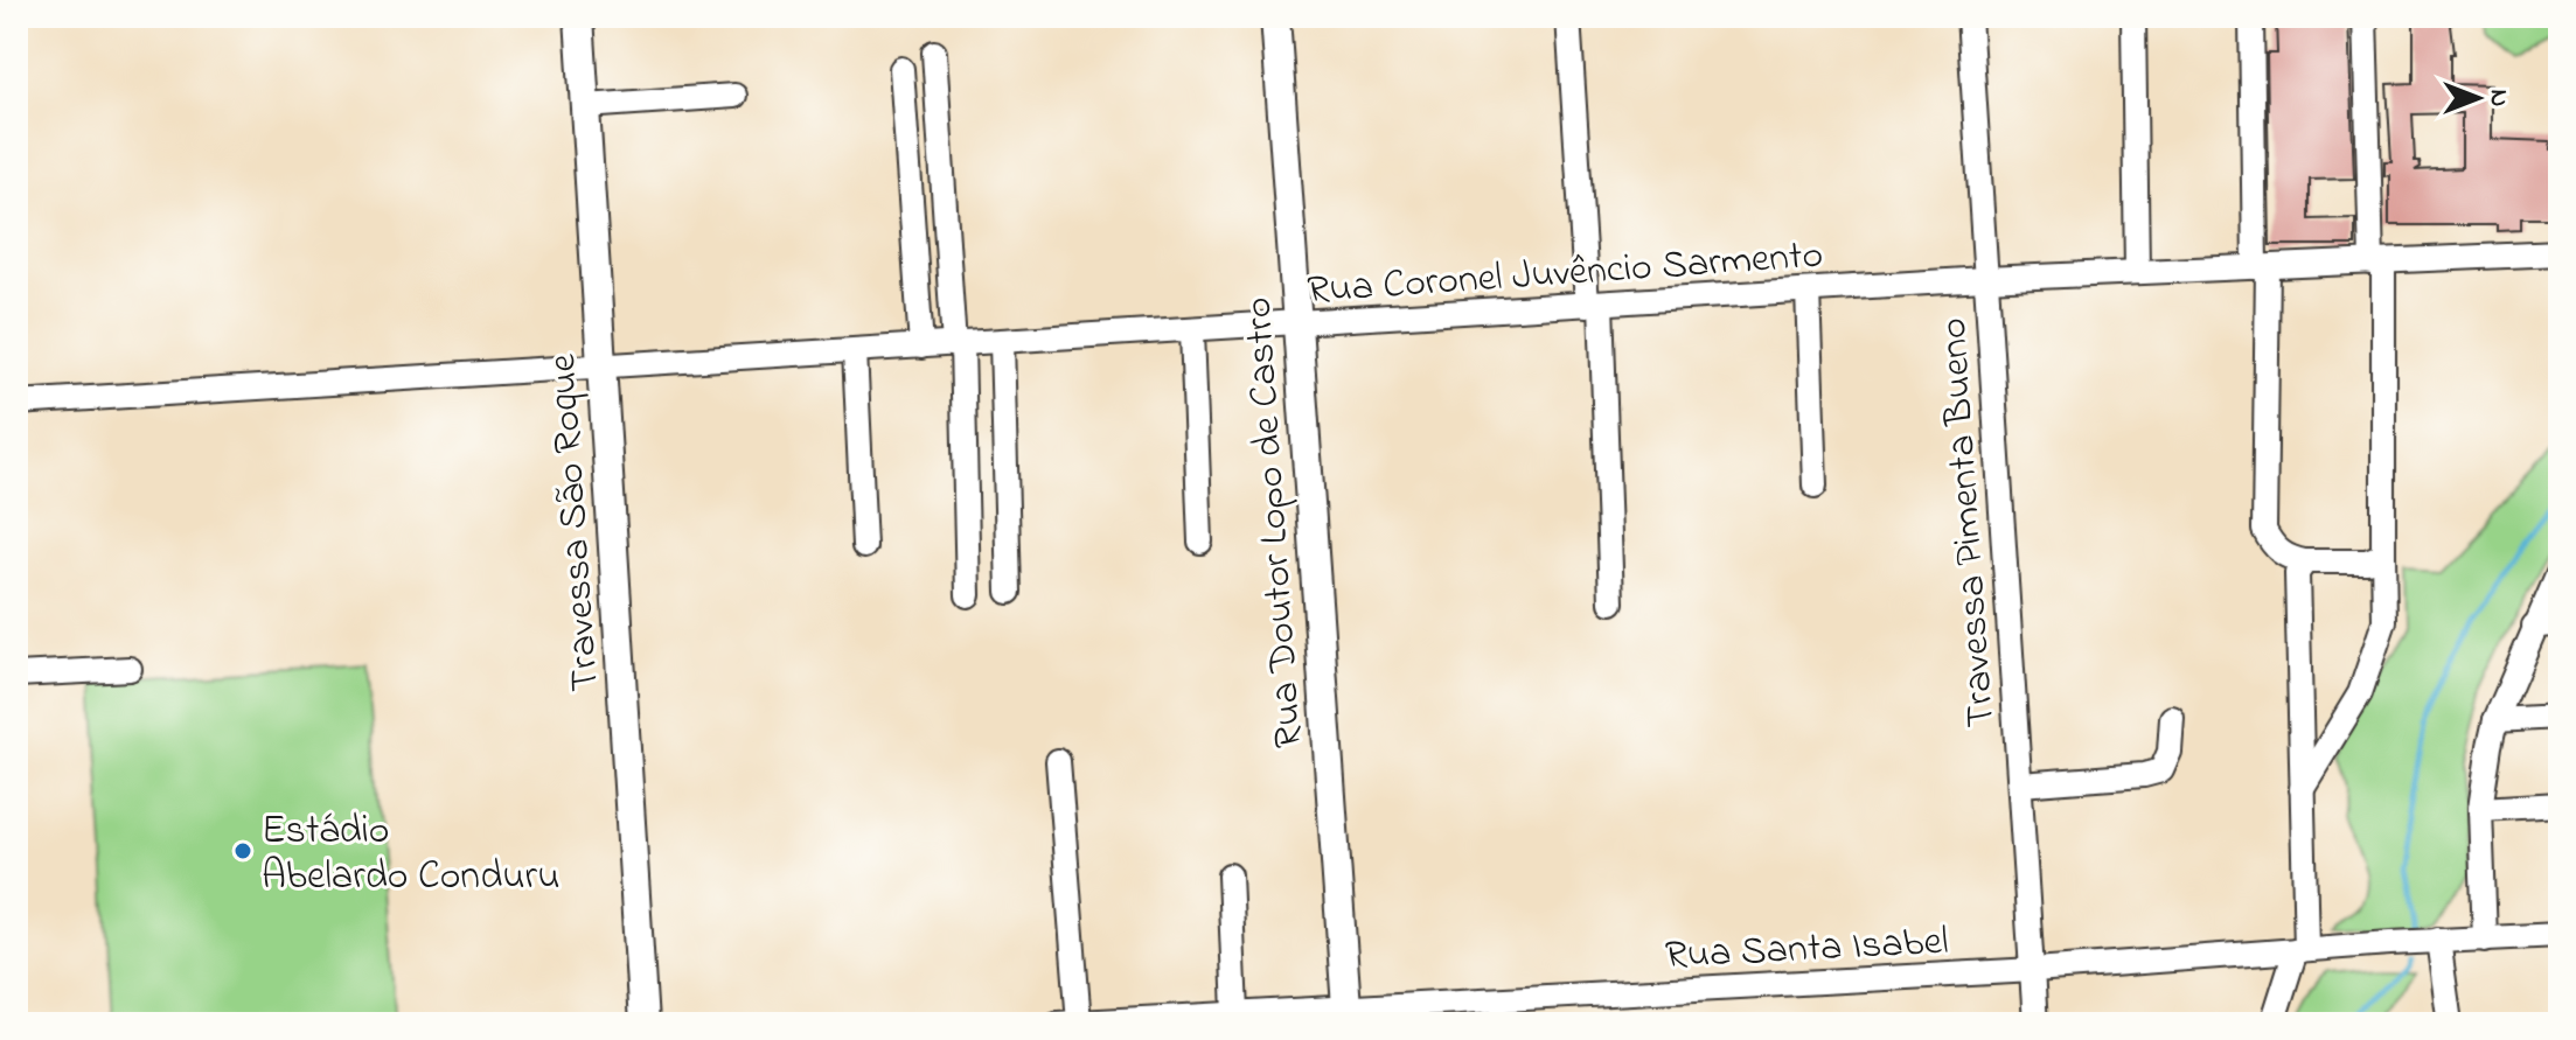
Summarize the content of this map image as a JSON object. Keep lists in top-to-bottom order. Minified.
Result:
{"streets":{"main road":["Travessa São Roque","Rua Doutor Lopo de Castro"],"street":["Rua Coronel Juvêncio Sarmento","Travessa Pimenta Bueno","Rua Santa Isabel"]},"crossings":[["Rua Coronel Juvêncio Sarmento","Travessa São Roque"],["Rua Coronel Juvêncio Sarmento","Rua Doutor Lopo de Castro"],["Rua Coronel Juvêncio Sarmento","Travessa Pimenta Bueno"],["Rua Doutor Lopo de Castro","Rua Santa Isabel"],["Travessa Pimenta Bueno","Rua Santa Isabel"]],"places":["Estádio Abelardo Conduru"],"north":"right"}
